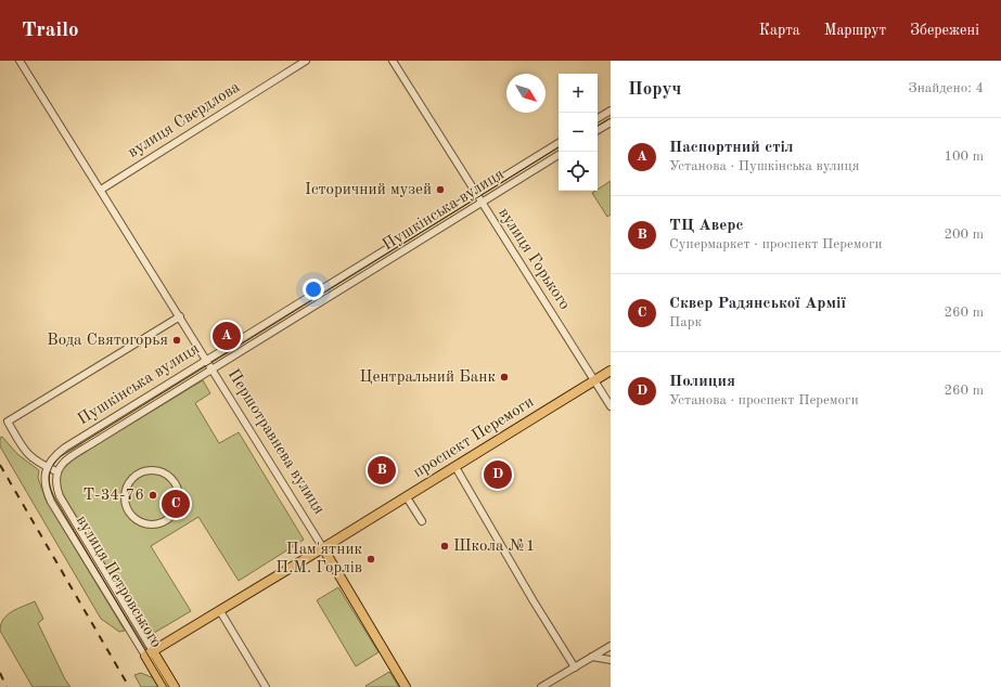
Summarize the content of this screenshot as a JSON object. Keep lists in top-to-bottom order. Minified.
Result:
{"streets":{"main road":["проспект Перемоги","Першотравнева вулиця","вулиця Петровського"],"street":["вулиця Свердлова","Пушкінська вулиця","вулиця Горького"]},"crossings":[["вулиця Свердлова","Першотравнева вулиця"],["Пушкінська вулиця","вулиця Горького"],["Пушкінська вулиця","Першотравнева вулиця"],["Пушкінська вулиця","вулиця Петровського"],["вулиця Горького","проспект Перемоги"],["проспект Перемоги","Першотравнева вулиця"],["проспект Перемоги","вулиця Петровського"]],"places":["Історичний музей","Вода Святогорья","Центральний Банк","Т-34-76","Школа №1","Пам'ятник П.М. Горлів"],"north":"bottom right","page":{"header":"Trailo","nav":["Карта","Маршрут","Збережені"],"heading":["Поруч","Знайдено: 4"],"map_buttons":["+","−"],"list":[{"mark":"A","name":"Паспортний стіл","note":"Установа · Пушкінська вулиця","value":"100 m"},{"mark":"B","name":"ТЦ Аверс","note":"Супермаркет · проспект Перемоги","value":"200 m"},{"mark":"C","name":"Сквер Радянської Армії","note":"Парк","value":"260 m"},{"mark":"D","name":"Полиция","note":"Установа · проспект Перемоги","value":"260 m"}],"pins":["A","B","D","C"]}}
